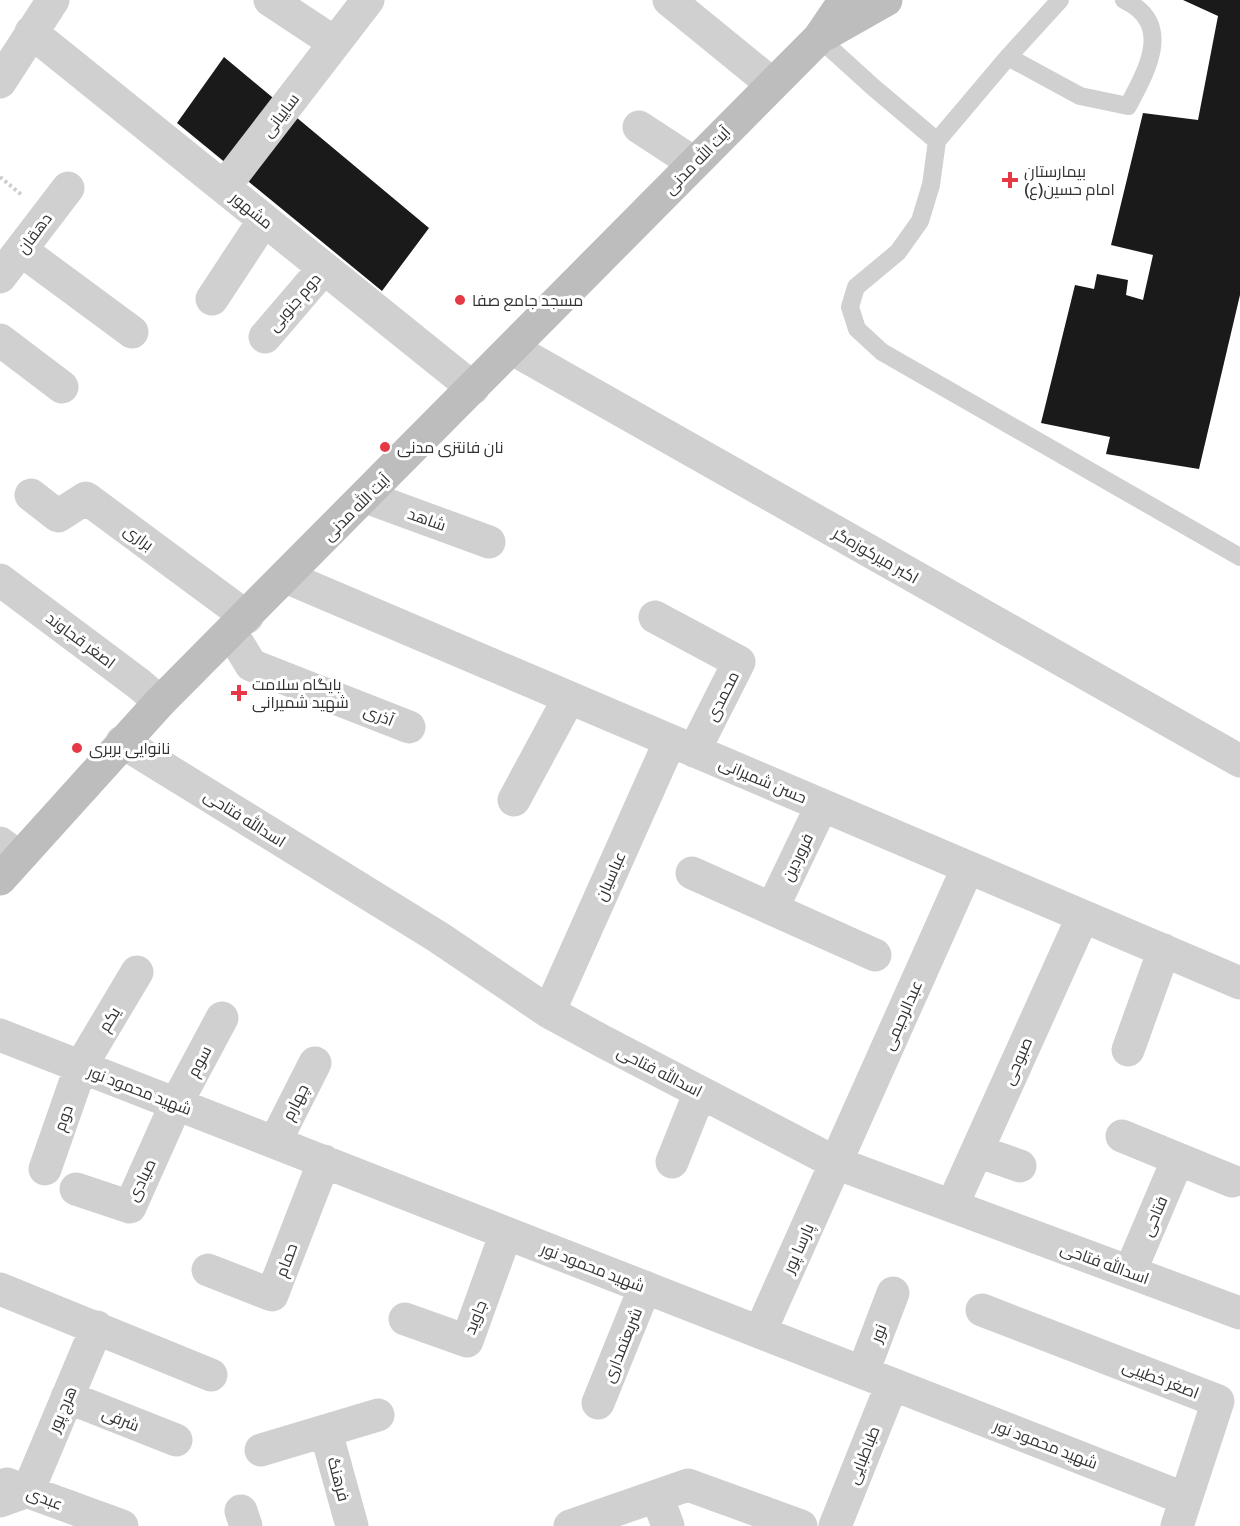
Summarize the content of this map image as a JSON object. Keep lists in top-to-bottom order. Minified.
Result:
{"streets":{"main road":["آیت الله مدنی"],"street":["ساییانی","مشهور","دهقان","دوم جنوبی","شاهد","براری","اکبر میرکوزه‌گر","اصغر قجاوند","محمدی","آذری","حسن شمیرانی","اسدالله فتاحی","فروردین","عباسیان","عبدالرحیمی","یکم","سوم","صبوحی","شهید محمود نور","چهارم","دوم","صیادی","فتاحی","پارسا پور","حمام","جاوید","نور","شریعتمداری","اصغر خطیبی","هرج پور","شرفی","طباطبایی","فرهنگ","عبدی"]},"crossings":[["ساییانی","مشهور"],["آیت الله مدنی","مشهور"],["آیت الله مدنی","شاهد"],["آیت الله مدنی","براری"],["آیت الله مدنی","اکبر میرکوزه‌گر"],["آیت الله مدنی","اصغر قجاوند"],["آیت الله مدنی","آذری"],["آیت الله مدنی","حسن شمیرانی"],["آیت الله مدنی","اسدالله فتاحی"],["مشهور","دوم جنوبی"],["براری","آذری"],["محمدی","حسن شمیرانی"],["محمدی","عباسیان"],["حسن شمیرانی","فروردین"],["حسن شمیرانی","عباسیان"],["حسن شمیرانی","عبدالرحیمی"],["حسن شمیرانی","صبوحی"],["اسدالله فتاحی","عباسیان"],["اسدالله فتاحی","عبدالرحیمی"],["اسدالله فتاحی","صبوحی"],["اسدالله فتاحی","فتاحی"],["اسدالله فتاحی","پارسا پور"],["عبدالرحیمی","پارسا پور"],["یکم","شهید محمود نور"],["یکم","دوم"],["سوم","شهید محمود نور"],["سوم","صیادی"],["شهید محمود نور","چهارم"],["شهید محمود نور","دوم"],["شهید محمود نور","صیادی"],["شهید محمود نور","پارسا پور"],["شهید محمود نور","حمام"],["شهید محمود نور","جاوید"],["شهید محمود نور","نور"],["شهید محمود نور","شریعتمداری"],["شهید محمود نور","اصغر خطیبی"],["شهید محمود نور","طباطبایی"],["نور","طباطبایی"],["هرج پور","شرفی"],["هرج پور","عبدی"]],"places":{"health":["بیمارستان امام حسین(ع)","پایگاه سلامت شهید شمیرانی"],"other":["مسجد جامع صفا","نان فانتزی مدنی","نانوایی بربری"]}}
